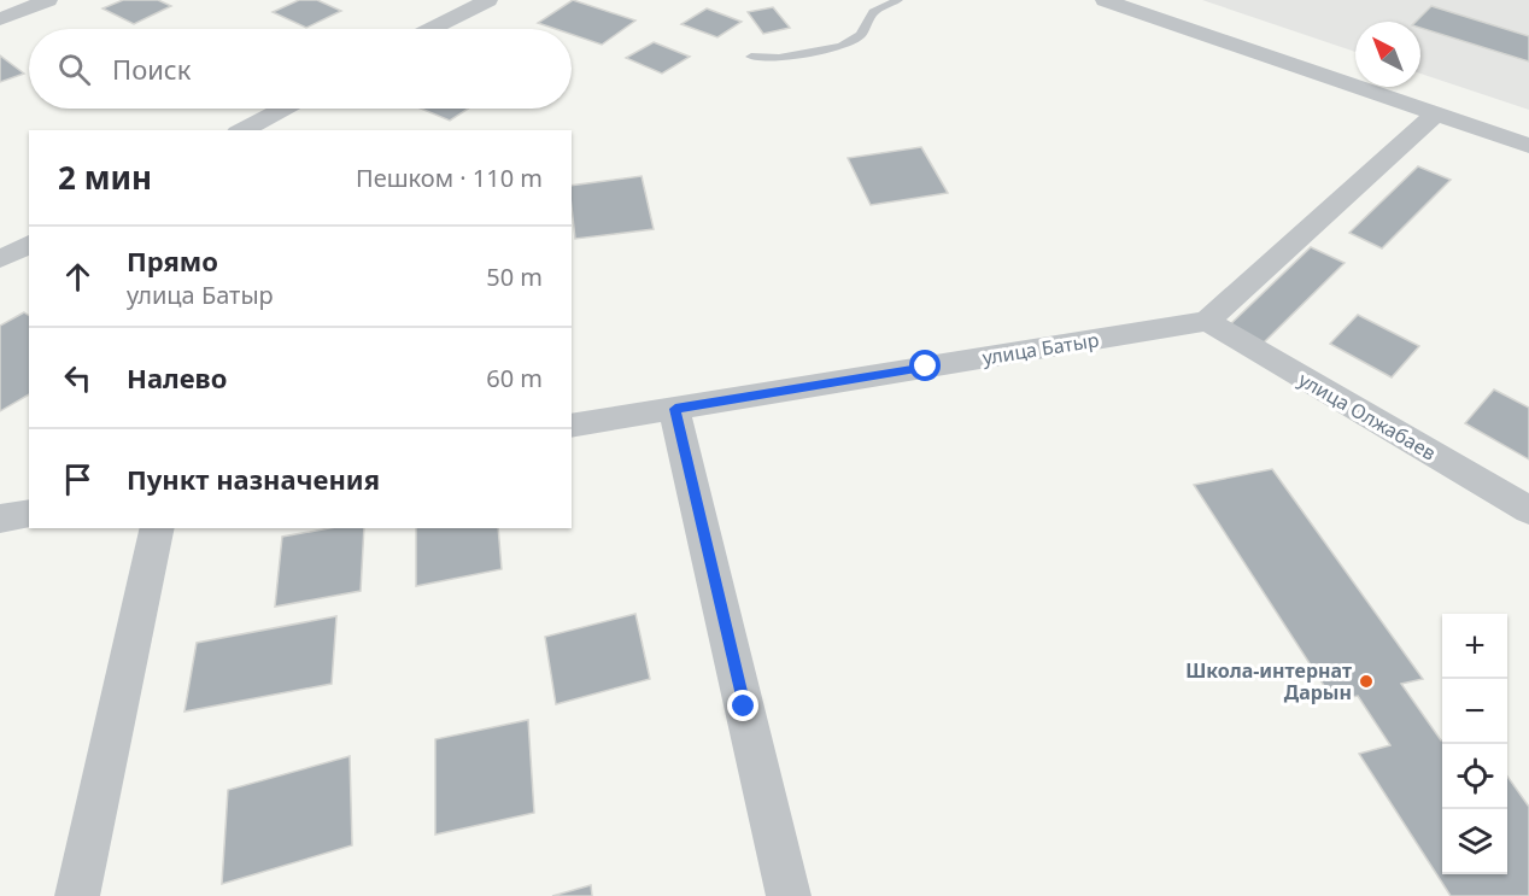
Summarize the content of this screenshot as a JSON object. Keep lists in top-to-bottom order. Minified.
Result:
{"streets":{"street":["улица Батыр","улица Олжабаев"]},"crossings":[["улица Батыр","улица Олжабаев"]],"places":["Школа-интернат Дарын"],"north":"top left","page":{"search":"Поиск","heading":["2 мин","Пешком · 110 m"],"list":[["Прямо","улица Батыр","50 m"],["Налево","60 m"],"Пункт назначения"],"map_buttons":["+","−"]}}
